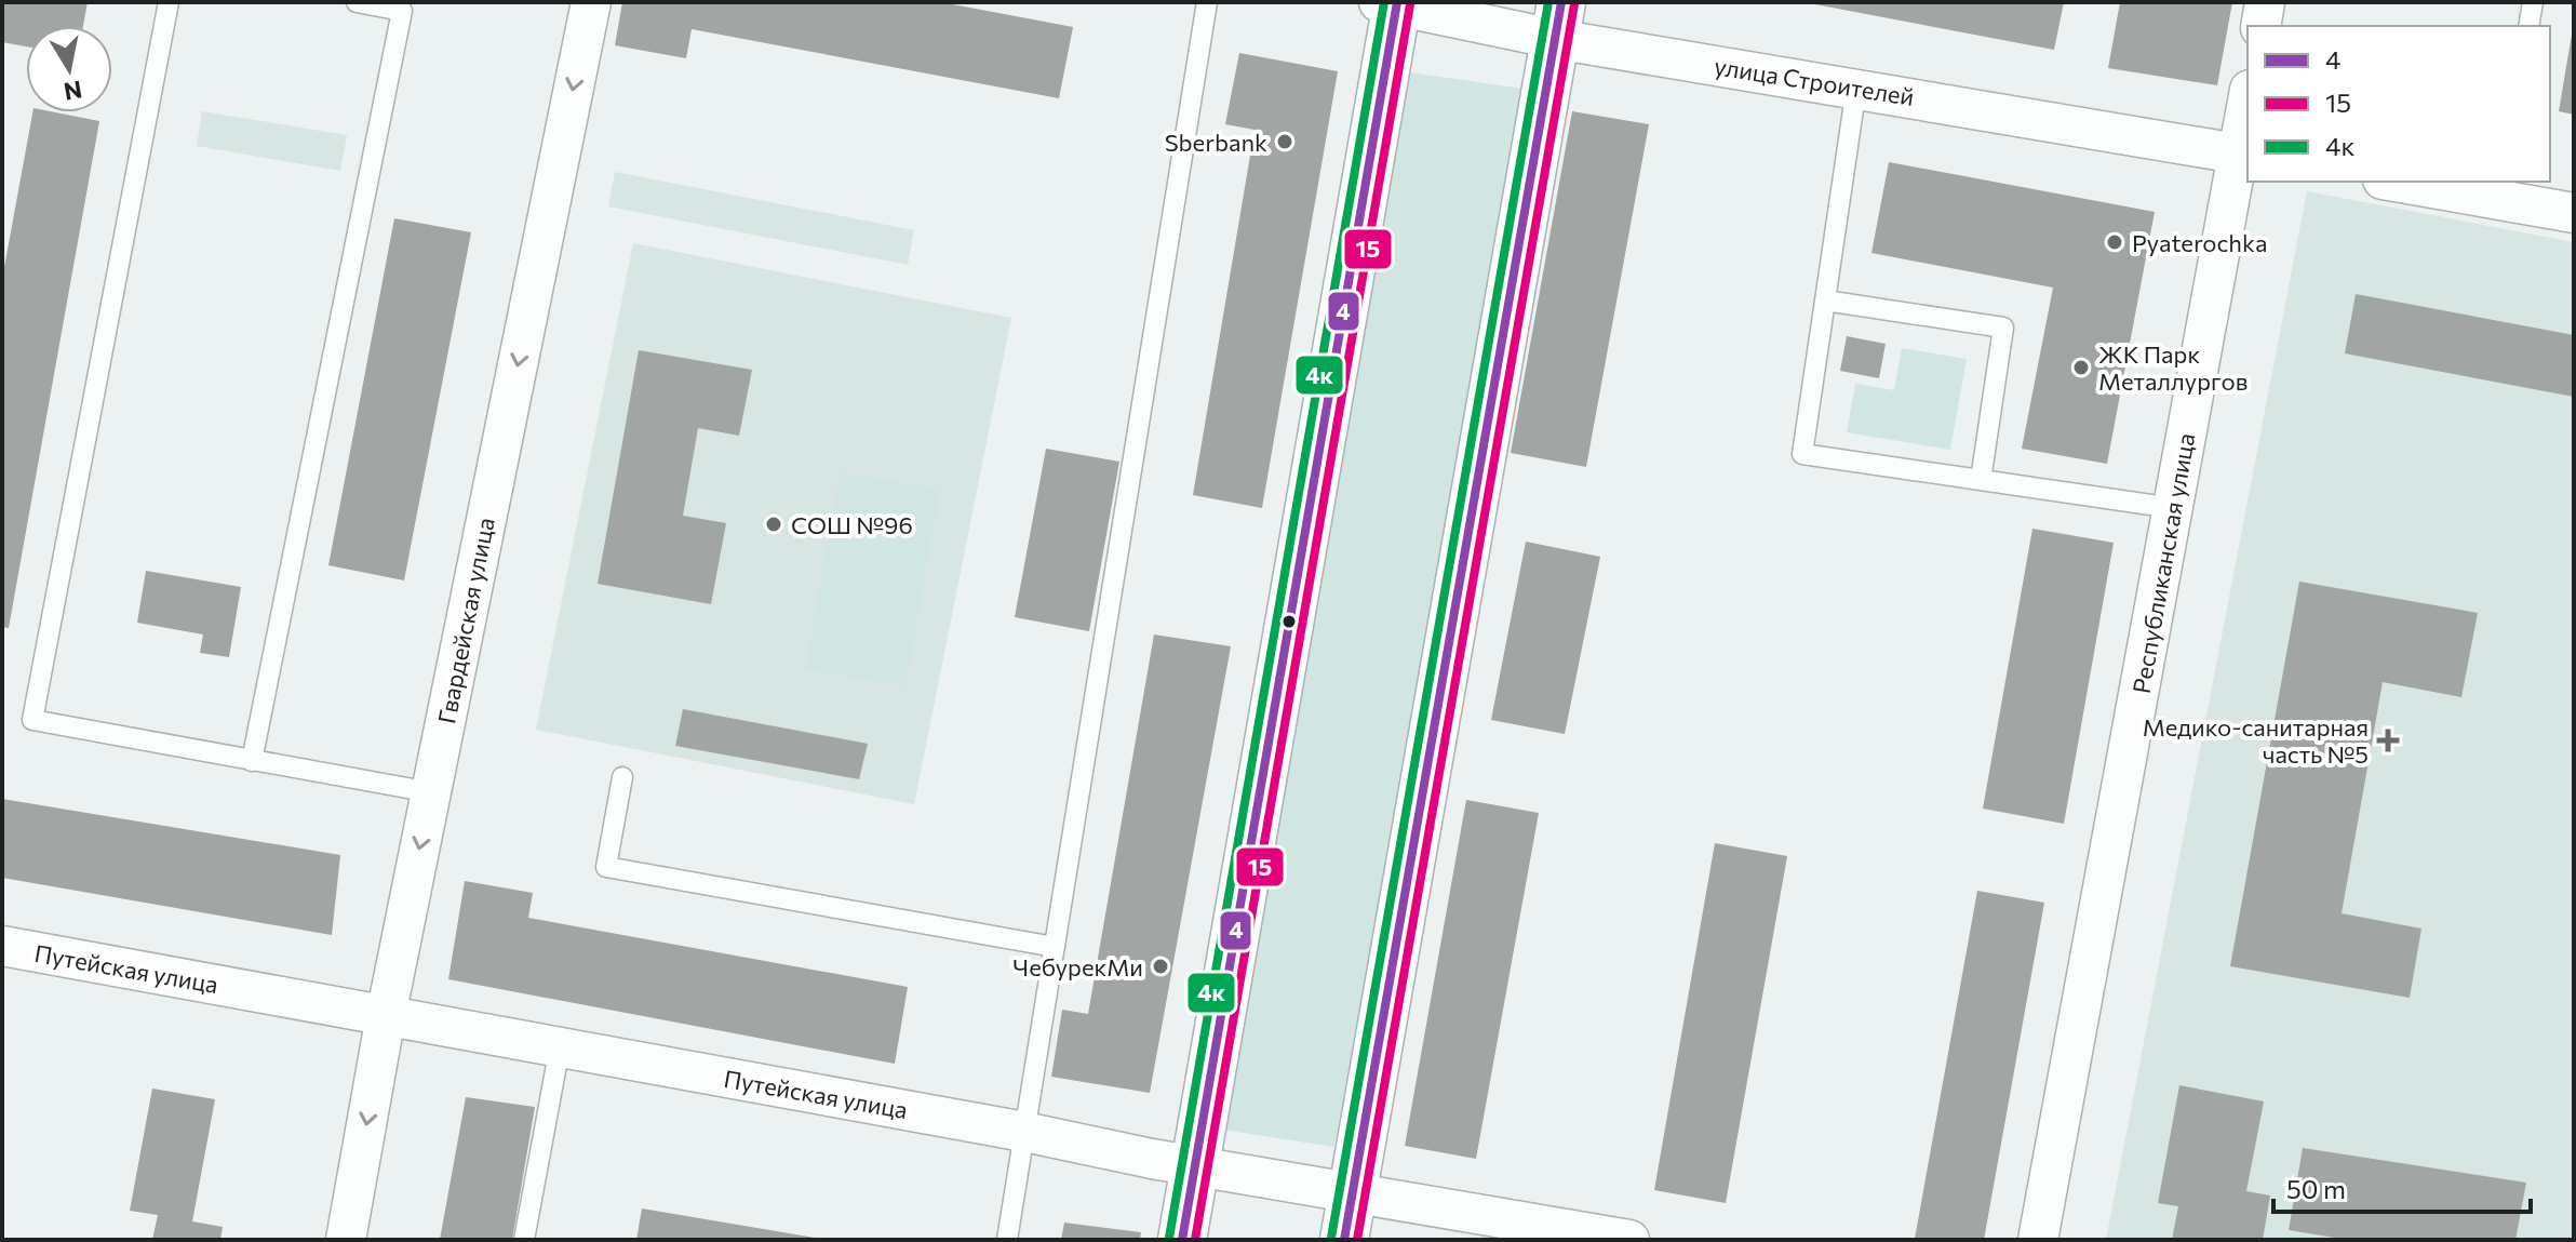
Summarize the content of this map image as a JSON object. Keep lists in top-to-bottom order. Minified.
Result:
{"streets":{"street":["улица Строителей","Республиканская улица","Гвардейская улица","Путейская улица"]},"crossings":[["улица Строителей","Республиканская улица"],["Гвардейская улица","Путейская улица"]],"one_way":["Гвардейская улица"],"places":{"other":["Sberbank","Pyaterochka","ЖК Парк Металлургов","СОШ №96","ЧебурекМи"],"health":["Медико-санитарная часть №5"]},"lines":["transit line 4","transit line 4к","transit line 15"],"legend":["4","15","4к"],"scale_bar":"50 m","north":"bottom"}
